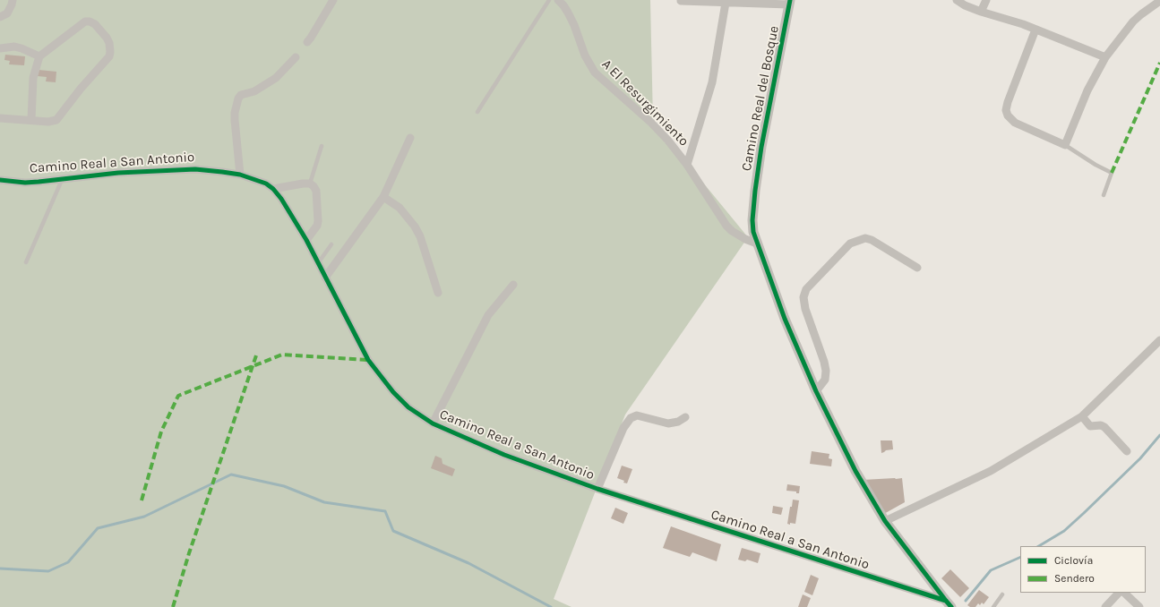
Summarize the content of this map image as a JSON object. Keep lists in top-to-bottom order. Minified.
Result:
{"streets":{"street":["Camino Real del Bosque","A El Resurgimiento","Camino Real a San Antonio"]},"crossings":[["Camino Real del Bosque","A El Resurgimiento"],["Camino Real del Bosque","Camino Real a San Antonio"],["A El Resurgimiento","Camino Real a San Antonio"]],"legend":["Ciclovía","Sendero"]}
